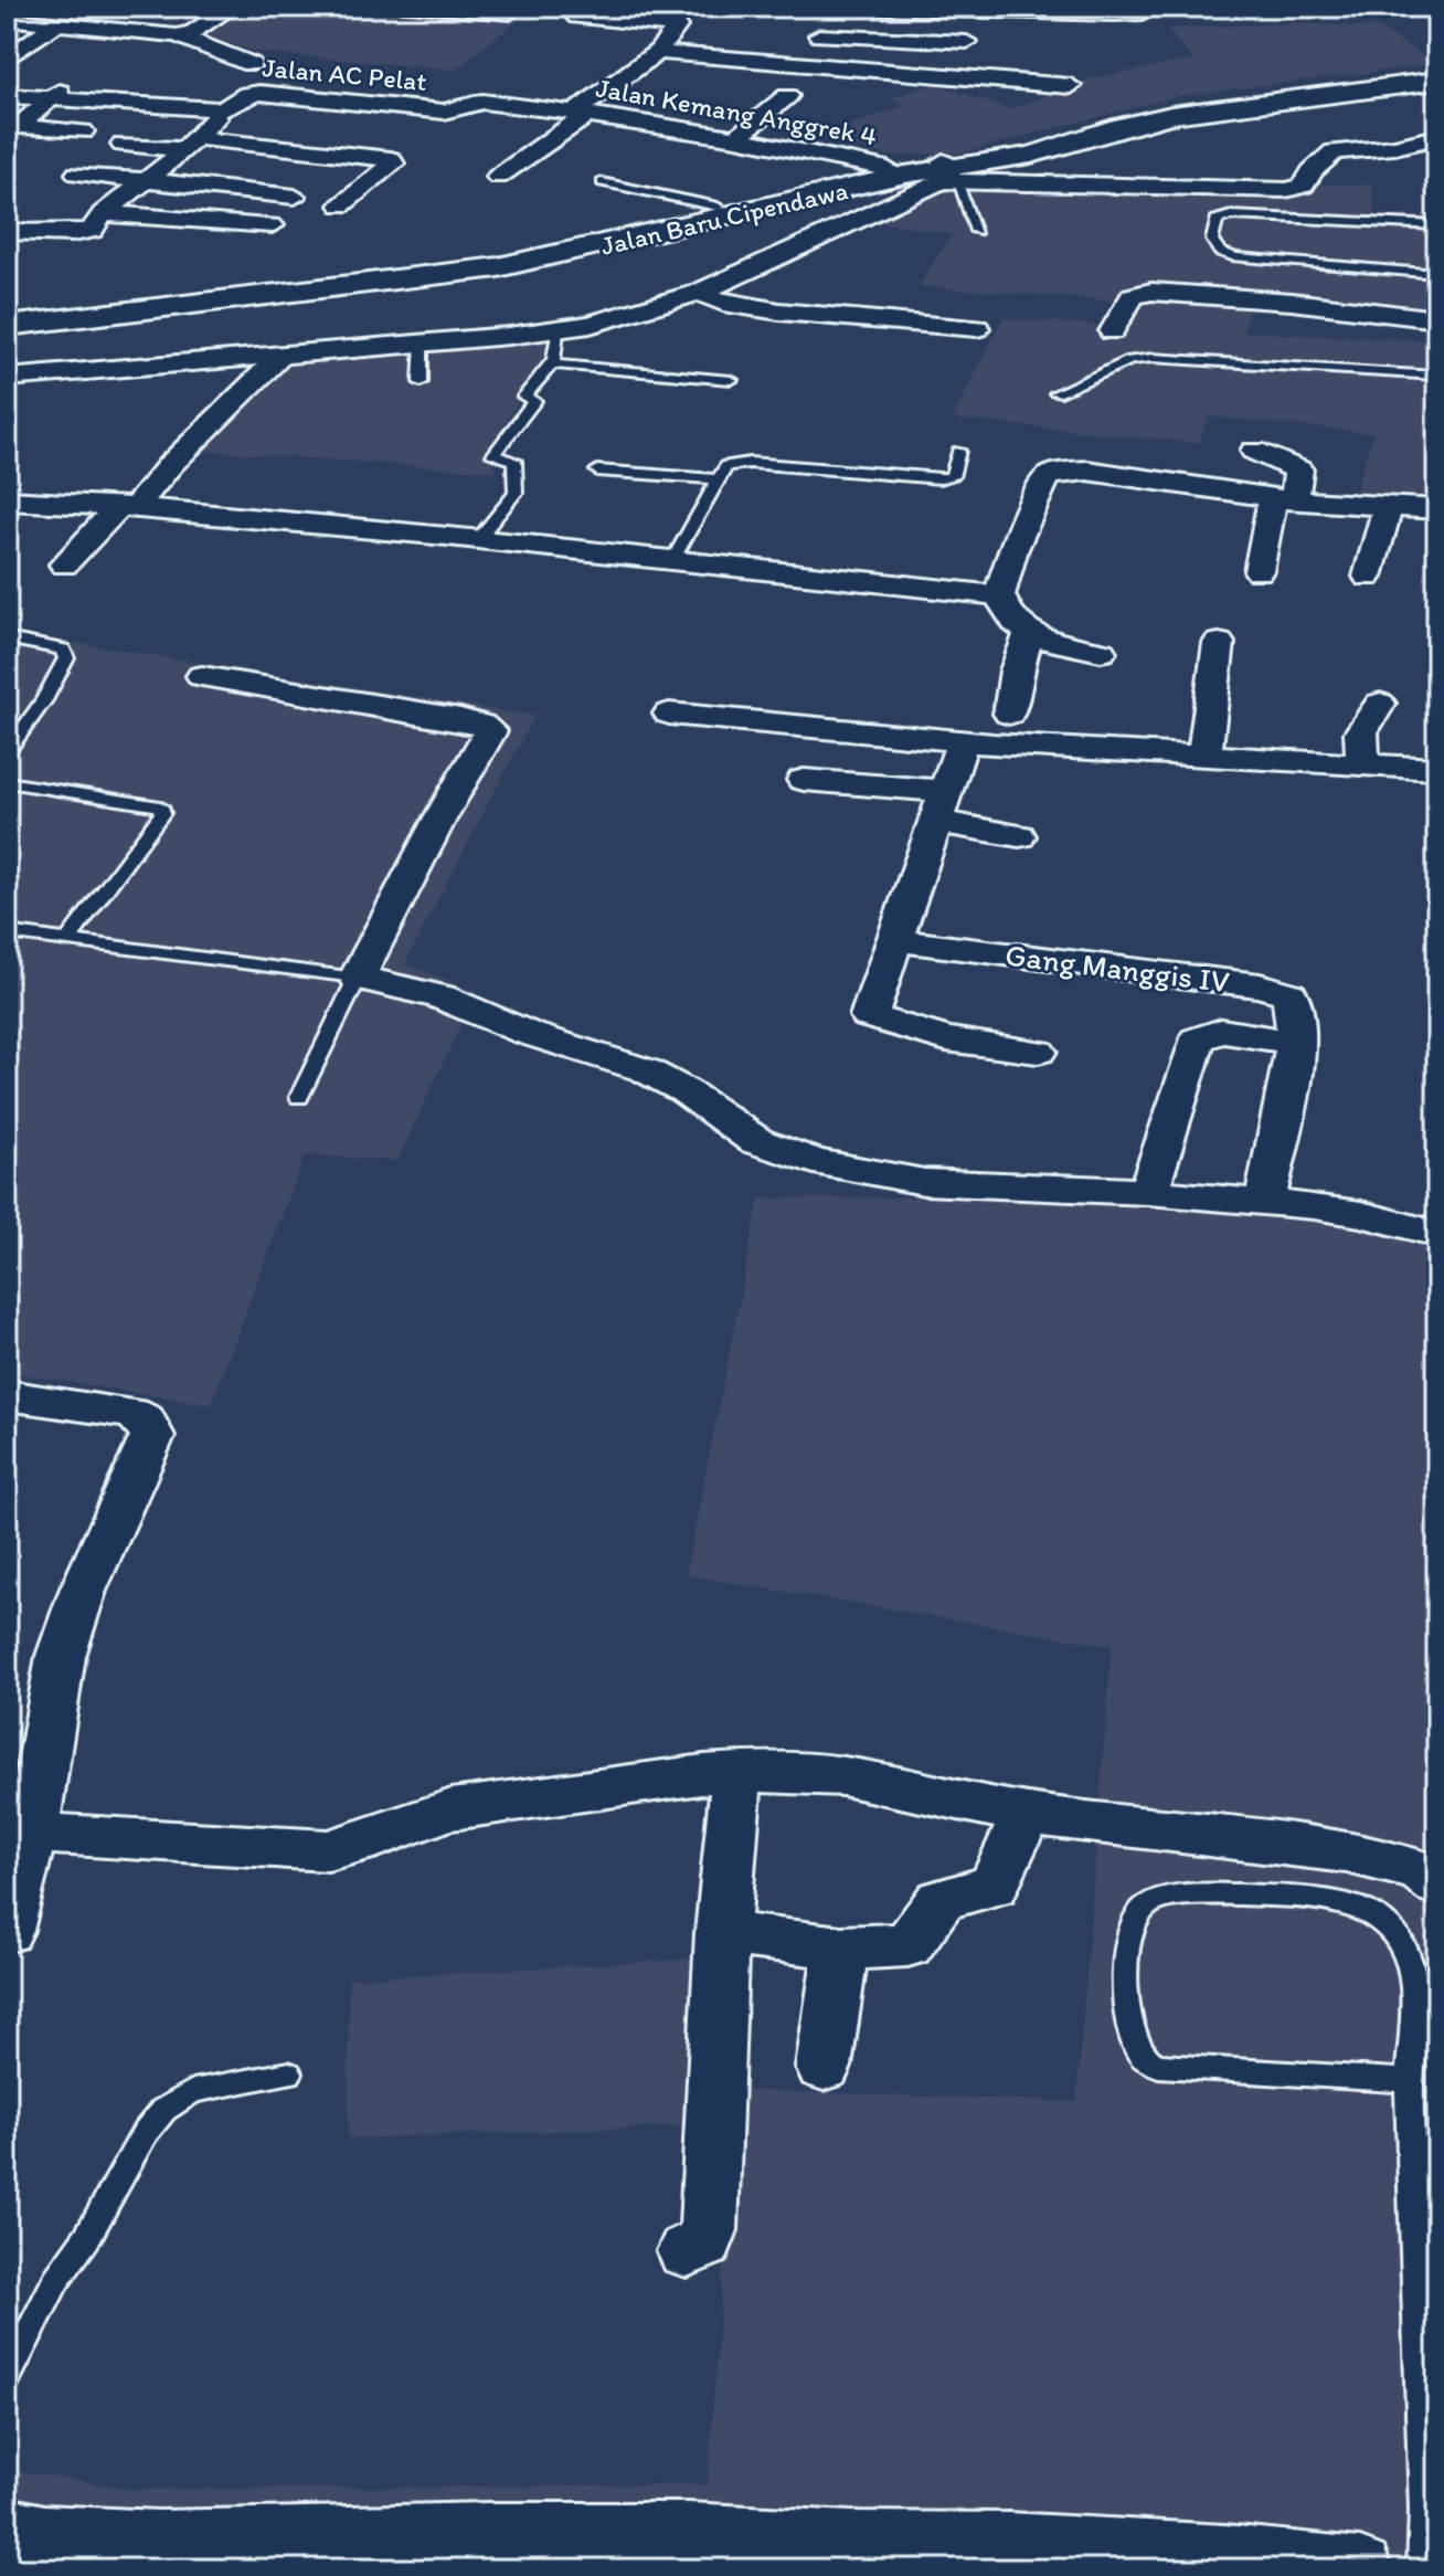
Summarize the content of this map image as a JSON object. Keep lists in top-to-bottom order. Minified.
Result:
{"streets":{"main road":["Jalan Baru Cipendawa"],"street":["Jalan AC Pelat","Jalan Kemang Anggrek 4","Gang Manggis IV"]},"crossings":[["Jalan AC Pelat","Jalan Kemang Anggrek 4"],["Jalan Kemang Anggrek 4","Jalan Baru Cipendawa"]]}
